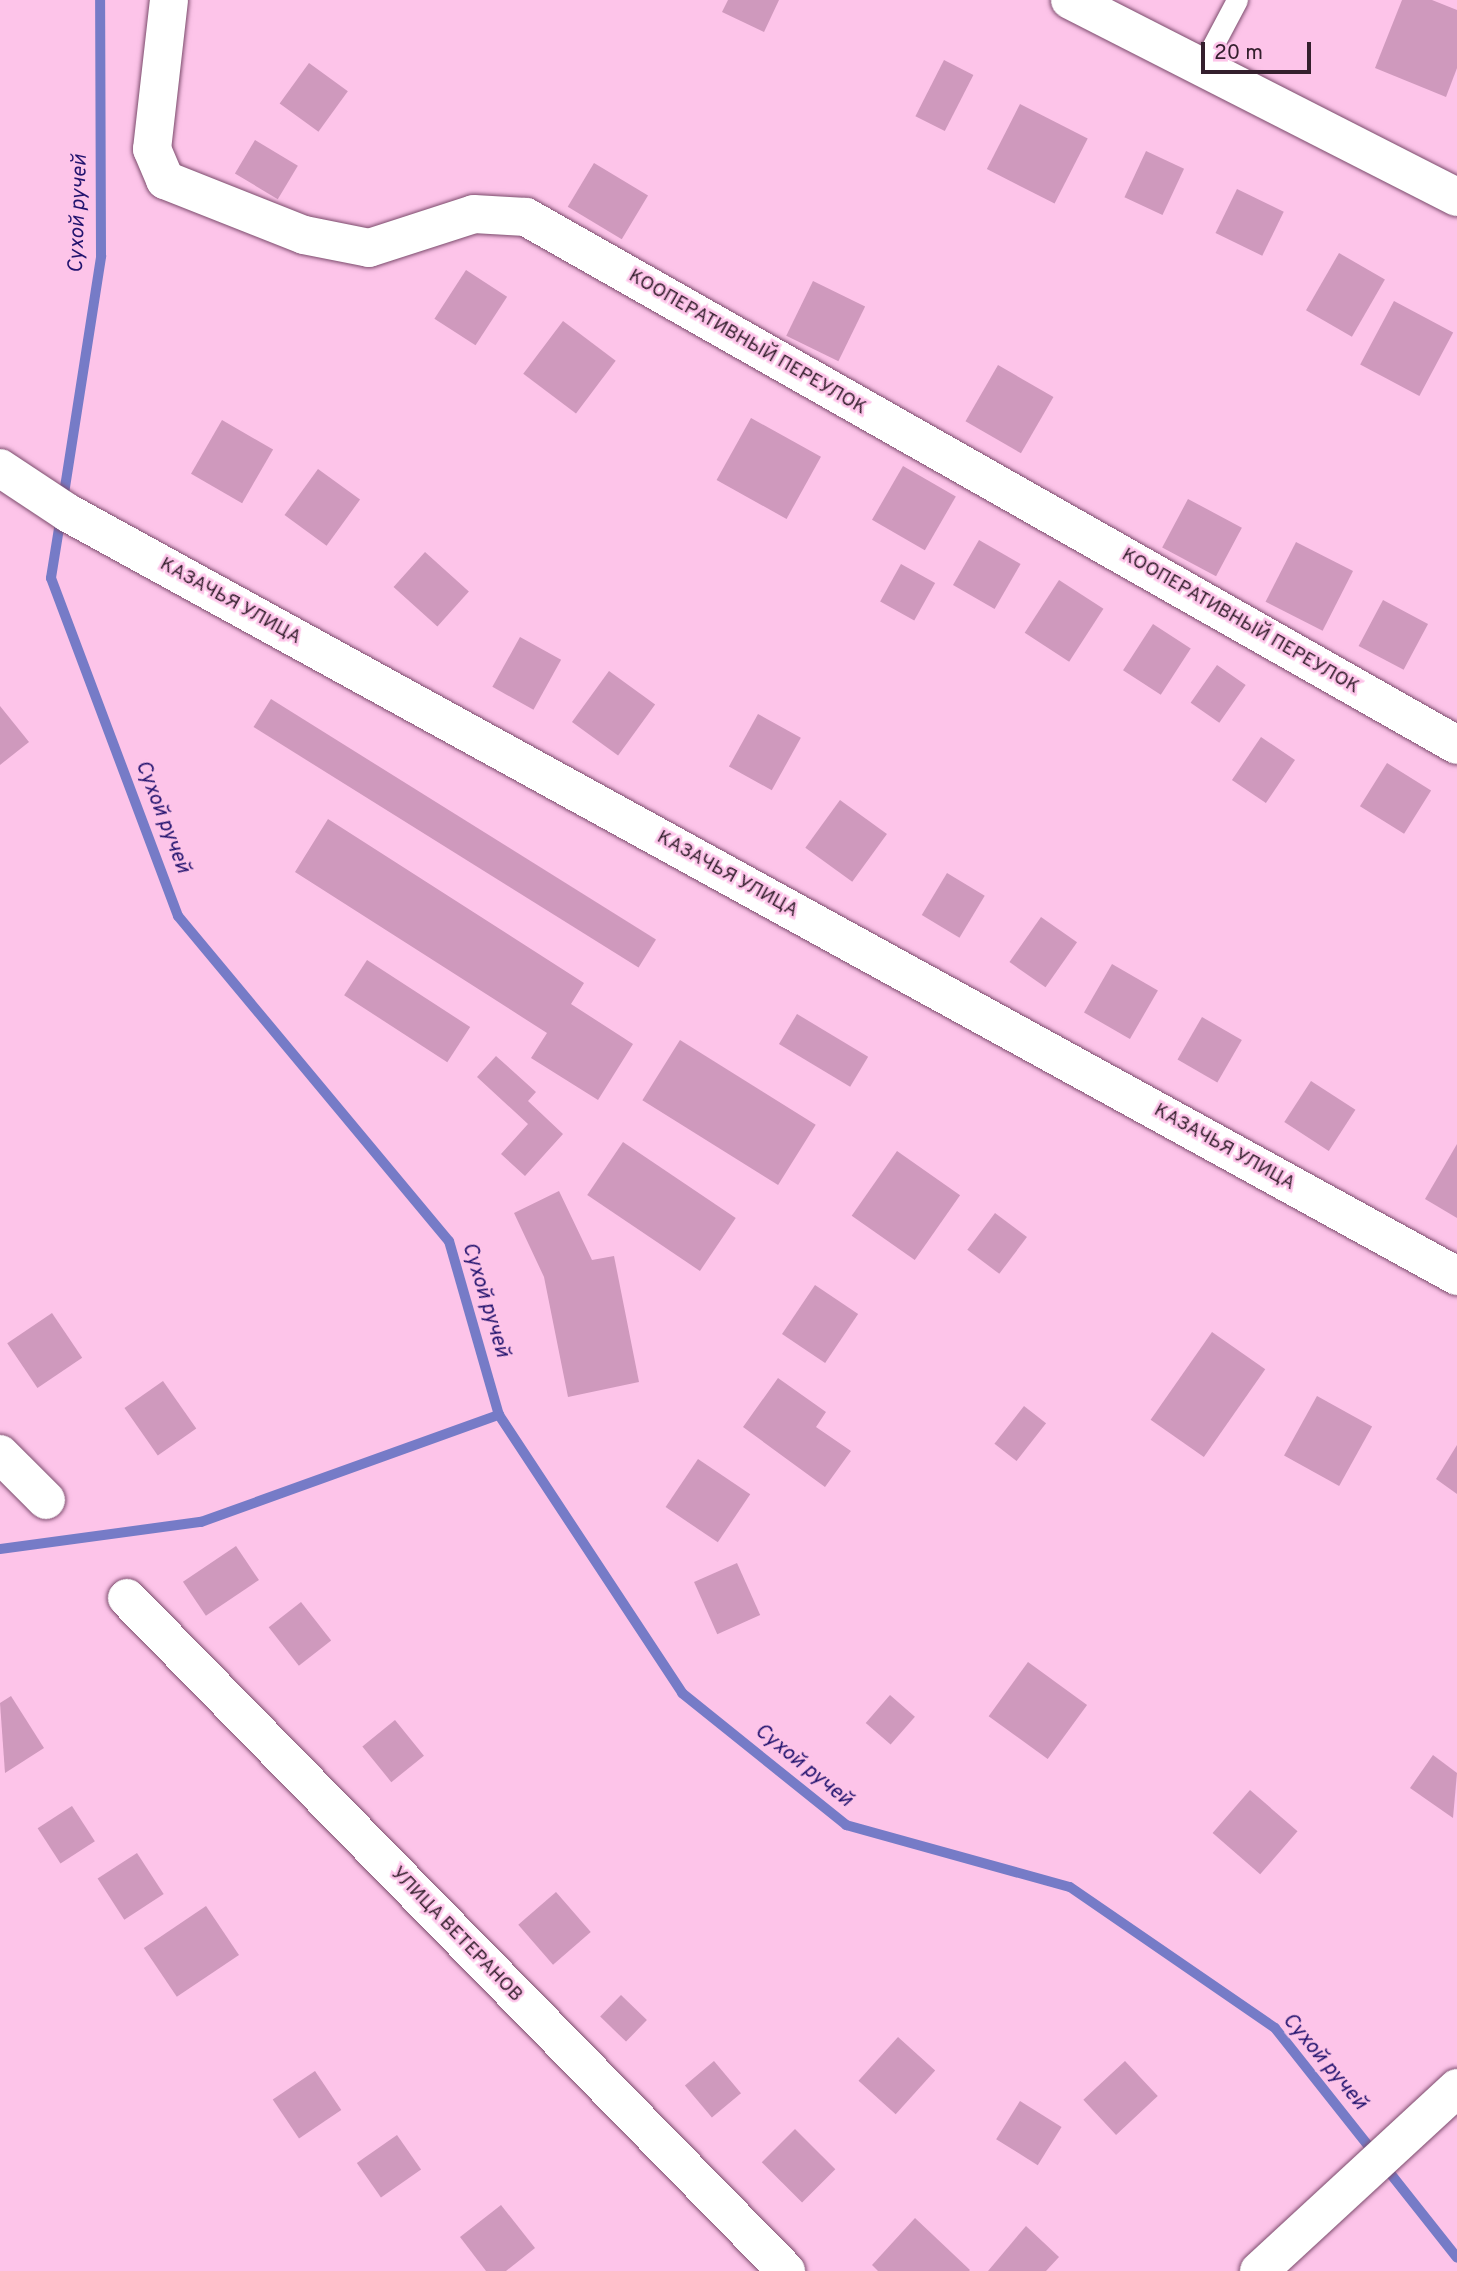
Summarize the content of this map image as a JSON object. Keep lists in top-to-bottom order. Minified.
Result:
{"streets":{"street":["КООПЕРАТИВНЫЙ ПЕРЕУЛОК","КАЗАЧЬЯ УЛИЦА","УЛИЦА ВЕТЕРАНОВ"]},"water":["Сухой ручей"],"scale_bar":"20 m"}
